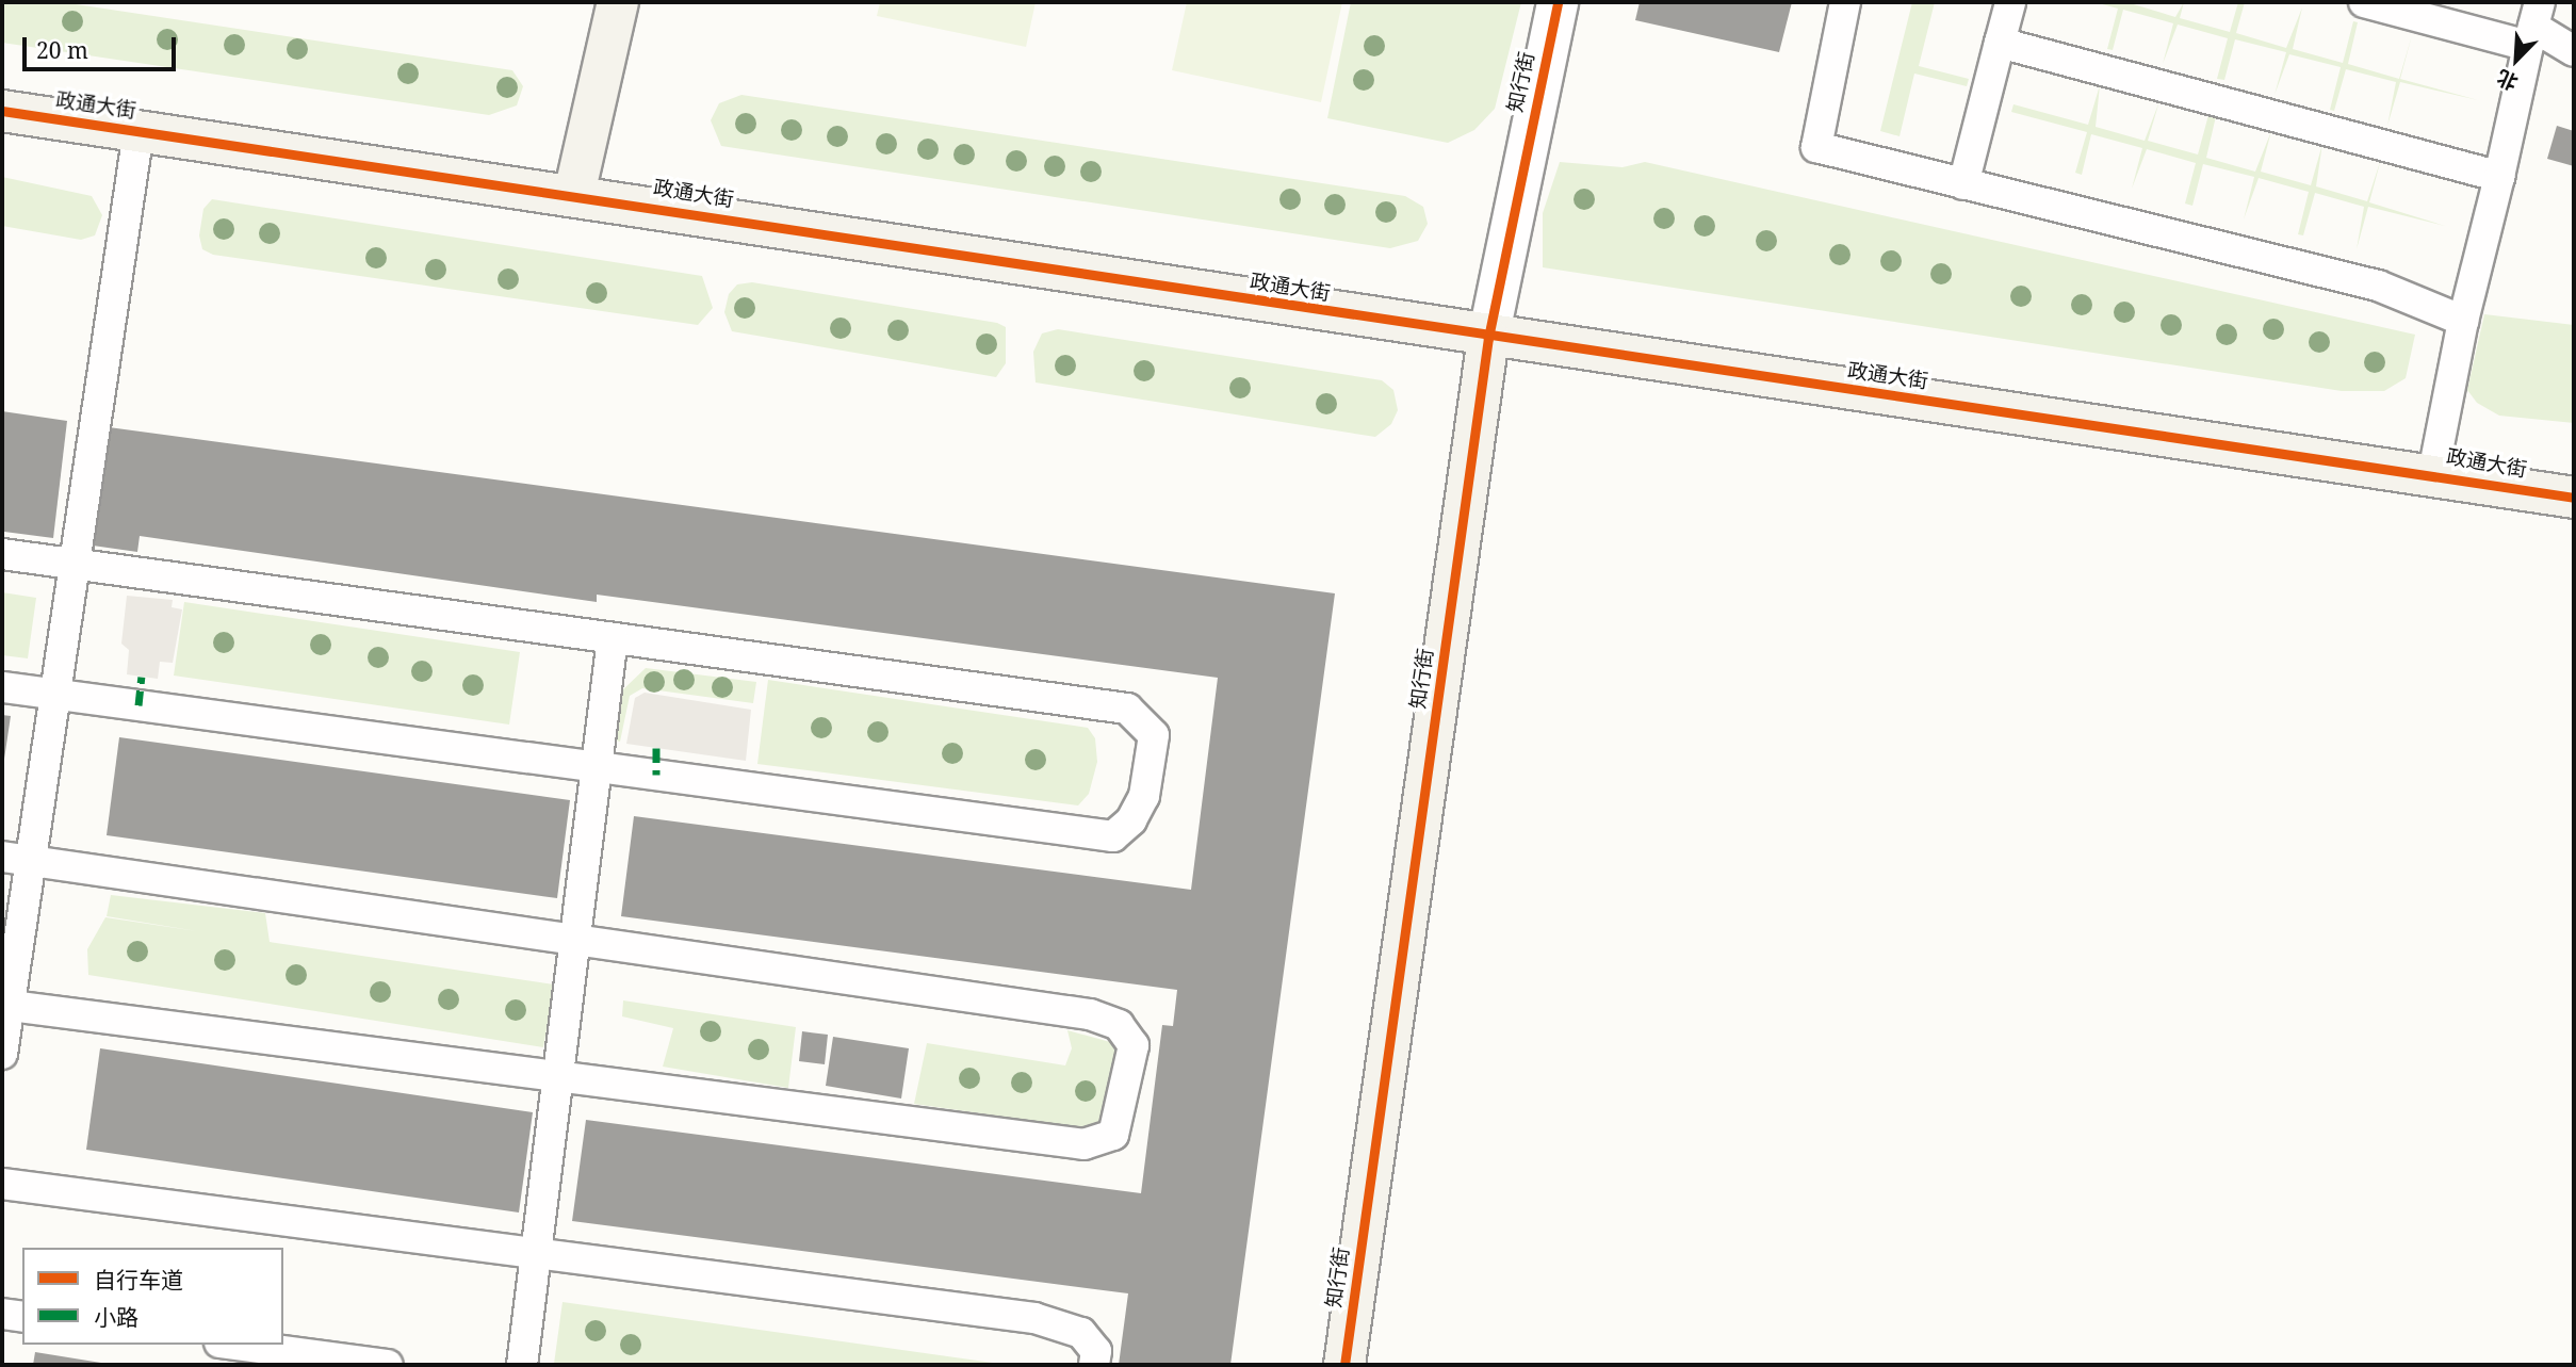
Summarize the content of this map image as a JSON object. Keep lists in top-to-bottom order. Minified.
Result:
{"streets":{"street":["知行街","政通大街"]},"crossings":[["知行街","政通大街"]],"legend":["自行车道","小路"],"scale_bar":"20 m","north":"bottom left"}
